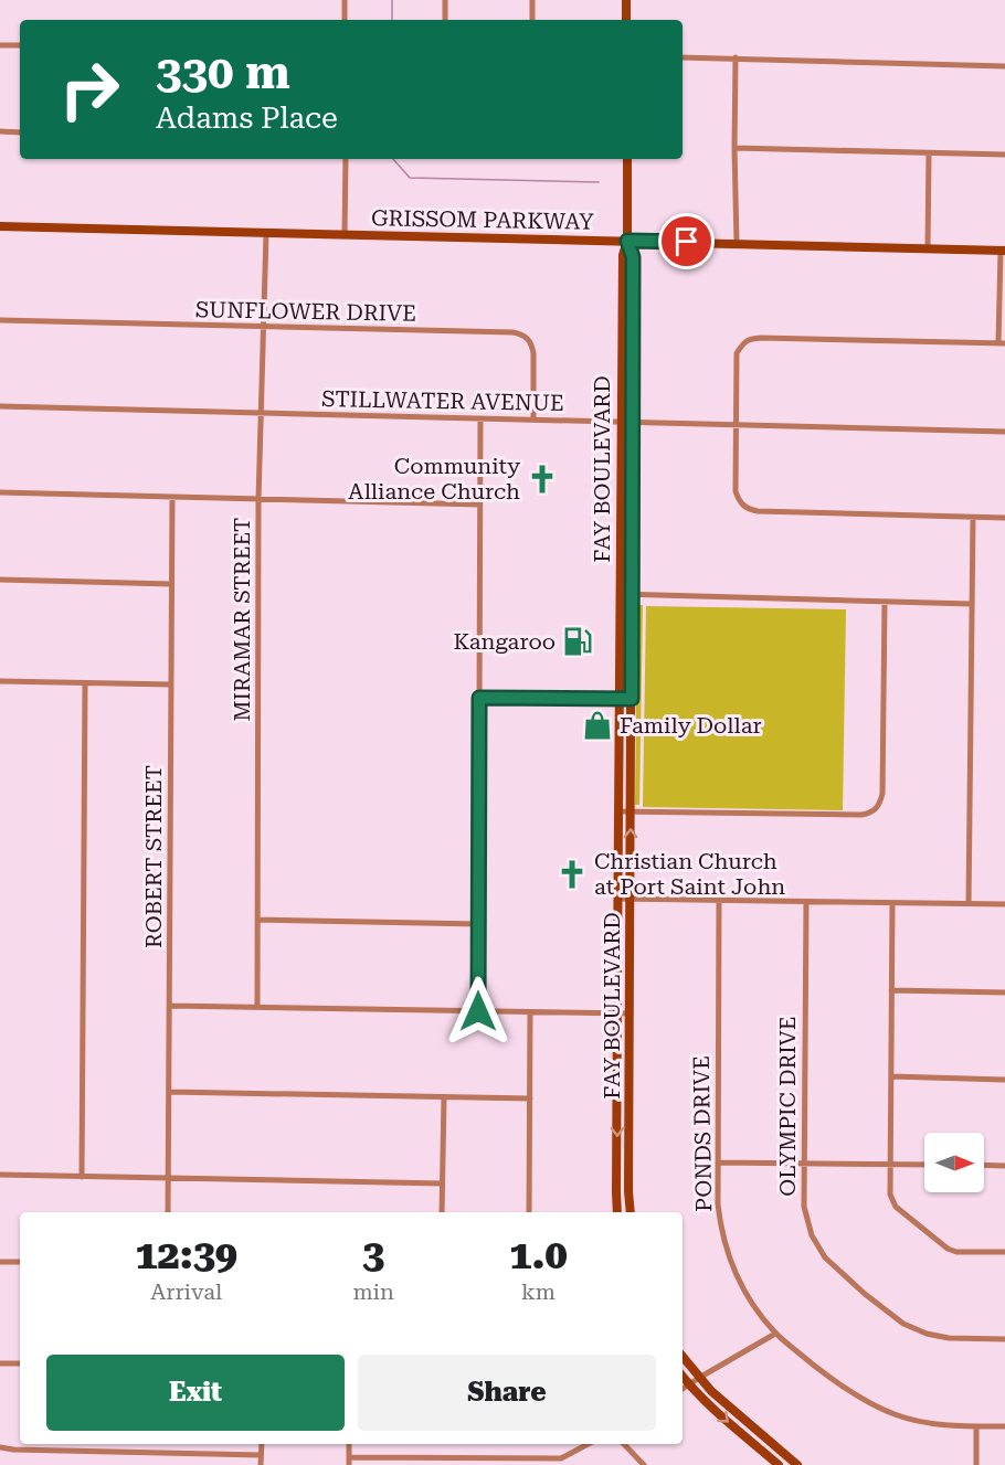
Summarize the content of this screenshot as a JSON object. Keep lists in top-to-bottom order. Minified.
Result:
{"streets":{"main road":["GRISSOM PARKWAY","FAY BOULEVARD"],"street":["SUNFLOWER DRIVE","STILLWATER AVENUE","MIRAMAR STREET","ROBERT STREET","OLYMPIC DRIVE","PONDS DRIVE"]},"crossings":[["GRISSOM PARKWAY","FAY BOULEVARD"],["GRISSOM PARKWAY","MIRAMAR STREET"],["SUNFLOWER DRIVE","STILLWATER AVENUE"],["SUNFLOWER DRIVE","MIRAMAR STREET"],["STILLWATER AVENUE","FAY BOULEVARD"],["STILLWATER AVENUE","MIRAMAR STREET"]],"places":{"church":["Community Alliance Church","Christian Church at Port Saint John"],"fuel station":["Kangaroo"],"shop":["Family Dollar"]},"north":"right","page":{"turn":["330 m","Adams Place"],"eta":["12:39","Arrival","3","min","1.0","km"],"buttons":["Exit","Share"]}}
